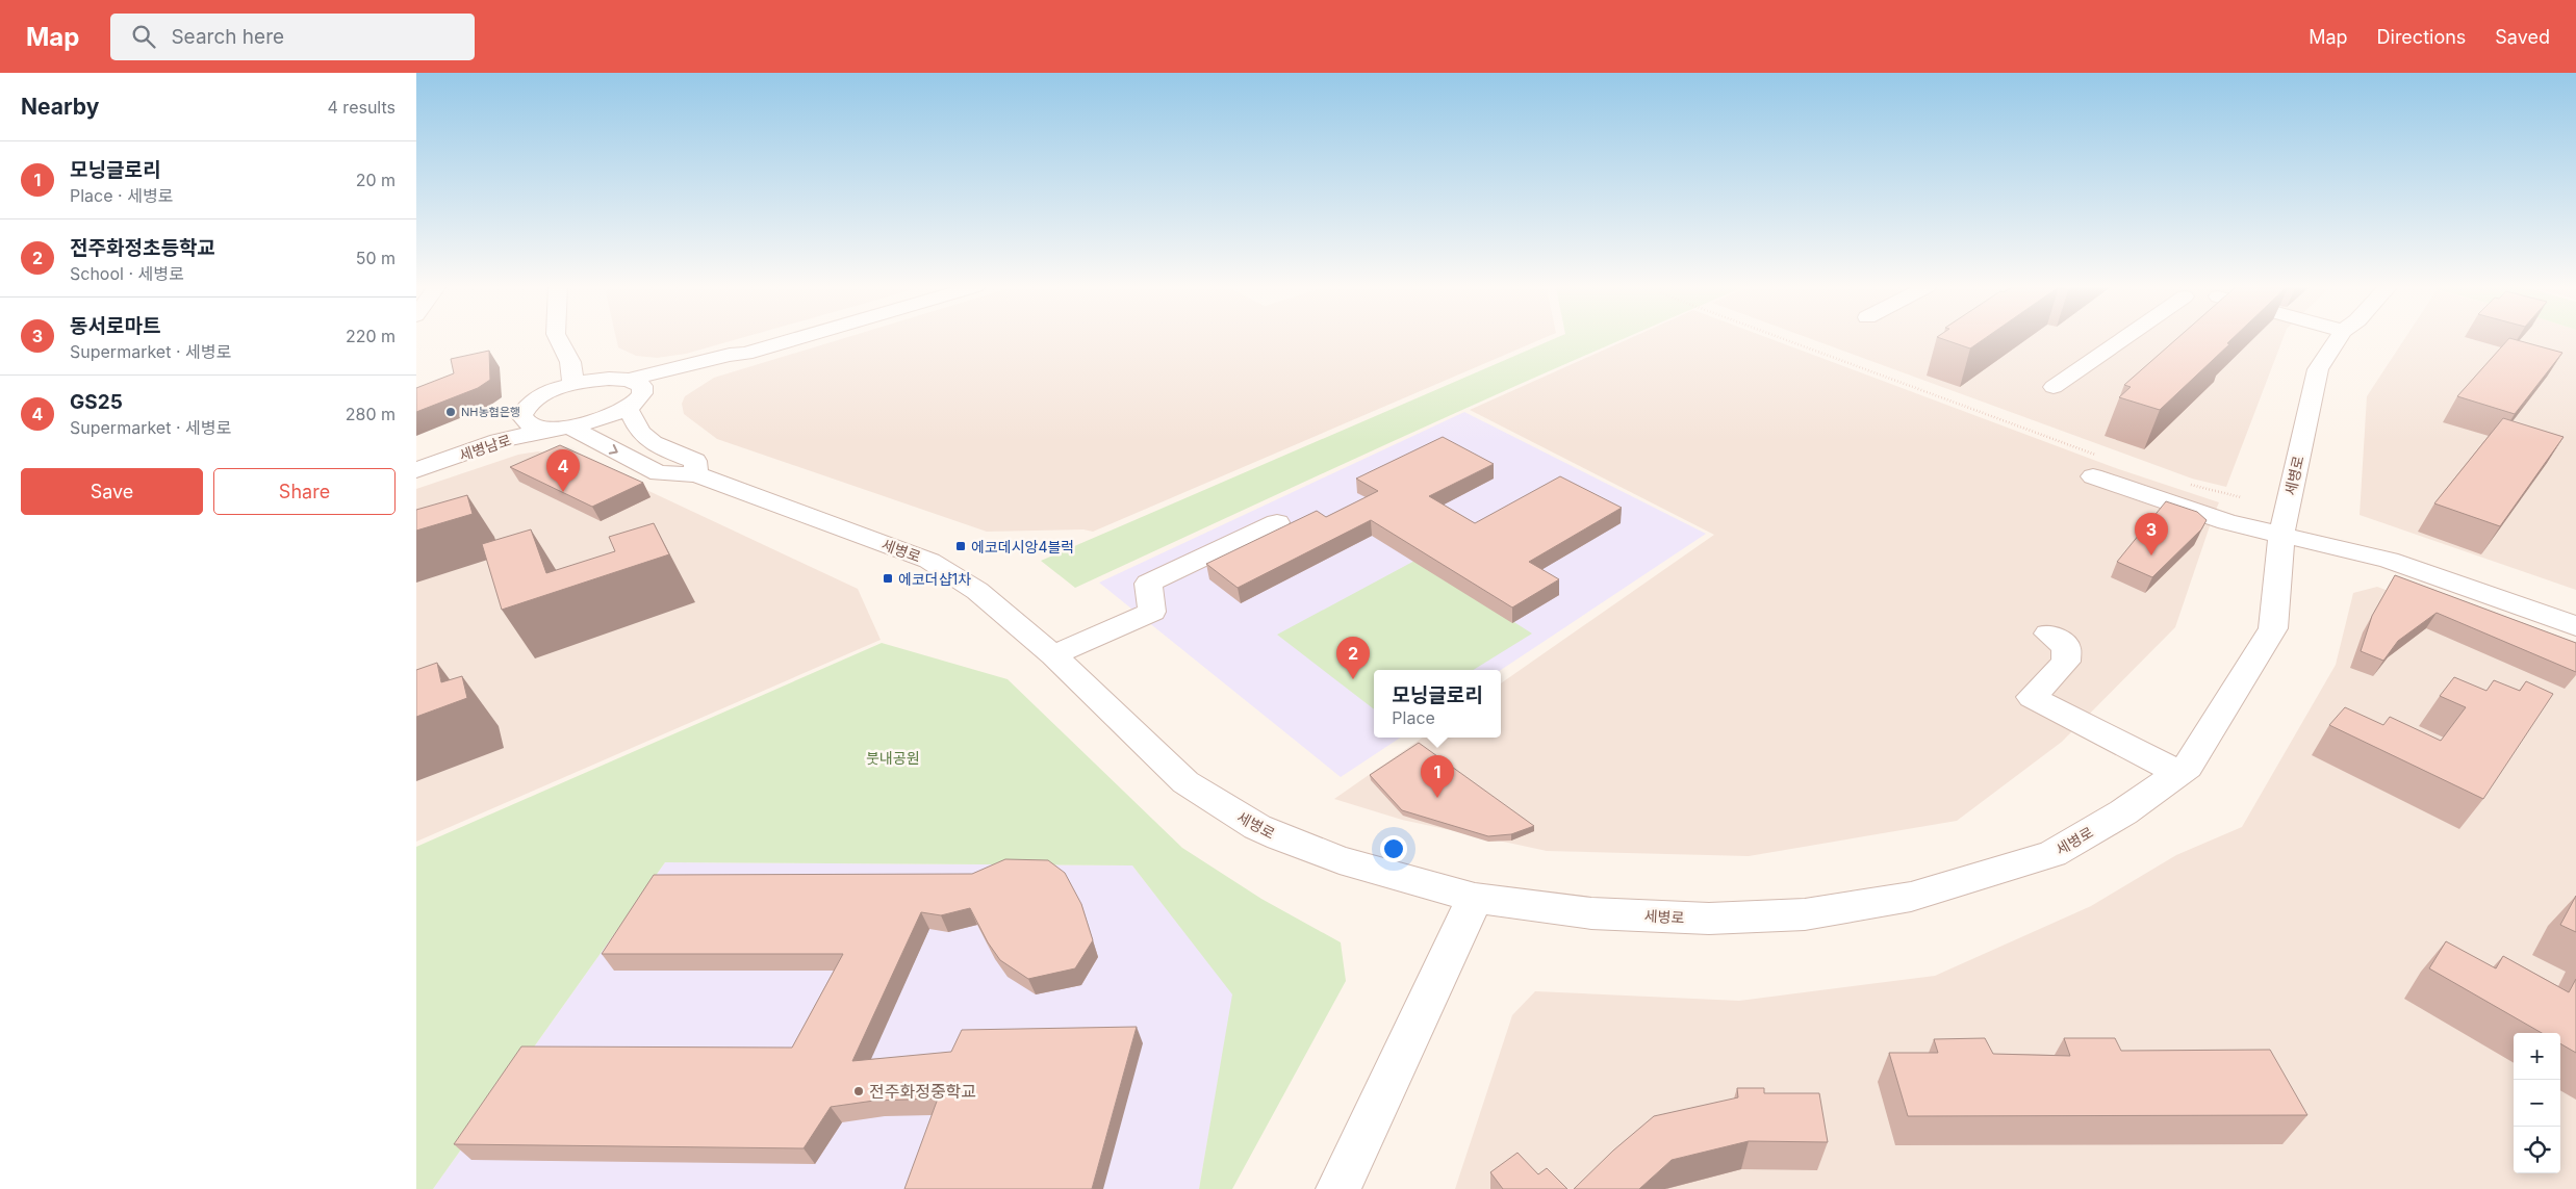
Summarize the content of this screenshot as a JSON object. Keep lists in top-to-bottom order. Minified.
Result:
{"streets":{"street":["세병남로","세병로"]},"crossings":[["세병남로","세병로"]],"parks":["붓내공원"],"places":{"other":["NH농협은행","전주화정중학교"],"transit":["에코데시앙4블럭","에코더샵1차"]},"page":{"header":"Map","search":"Search here","nav":["Map","Directions","Saved"],"heading":["Nearby","4 results"],"list":[{"mark":"1","name":"모닝글로리","note":"Place · 세병로","value":"20 m"},{"mark":"2","name":"전주화정초등학교","note":"School · 세병로","value":"50 m"},{"mark":"3","name":"동서로마트","note":"Supermarket · 세병로","value":"220 m"},{"mark":"4","name":"GS25","note":"Supermarket · 세병로","value":"280 m"}],"pins":["4","3","2","1"],"buttons":["Save","Share"],"popup":["모닝글로리","Place"],"map_buttons":["+","−"]}}
